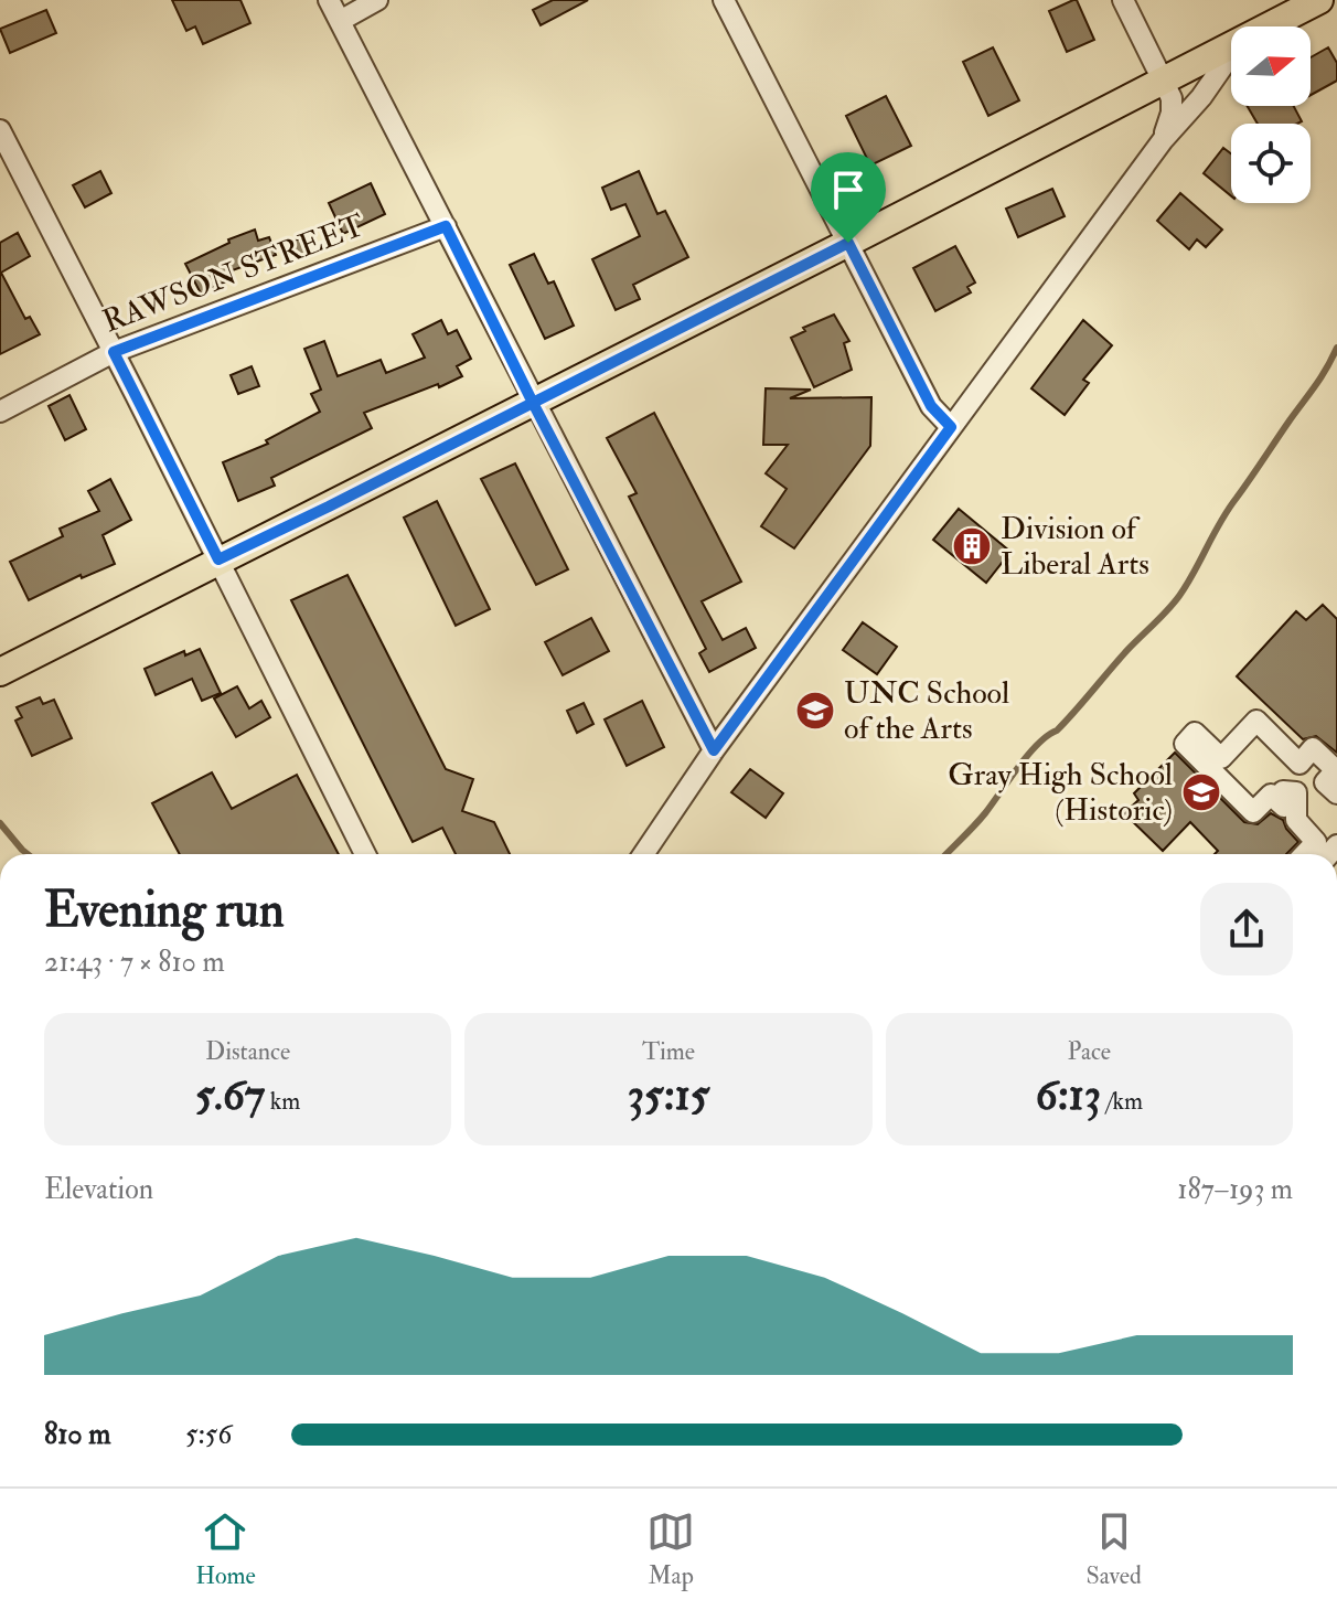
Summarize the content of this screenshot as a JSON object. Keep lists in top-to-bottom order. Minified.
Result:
{"streets":{"street":["RAWSON STREET"]},"places":{"building":["Division of Liberal Arts"],"school or university":["UNC School of the Arts","Gray High School (Historic)"]},"north":"right","page":{"heading":["Evening run","21:43 · 7 × 810 m"],"stats":[["Distance","5.67 km"],["Time","35:15"],["Pace","6:13 /km"]],"chart":["Elevation","187–193 m"],"list":[{"name":"810 m","note":"5:56"}],"tabs":["Home","Map","Saved"]}}
